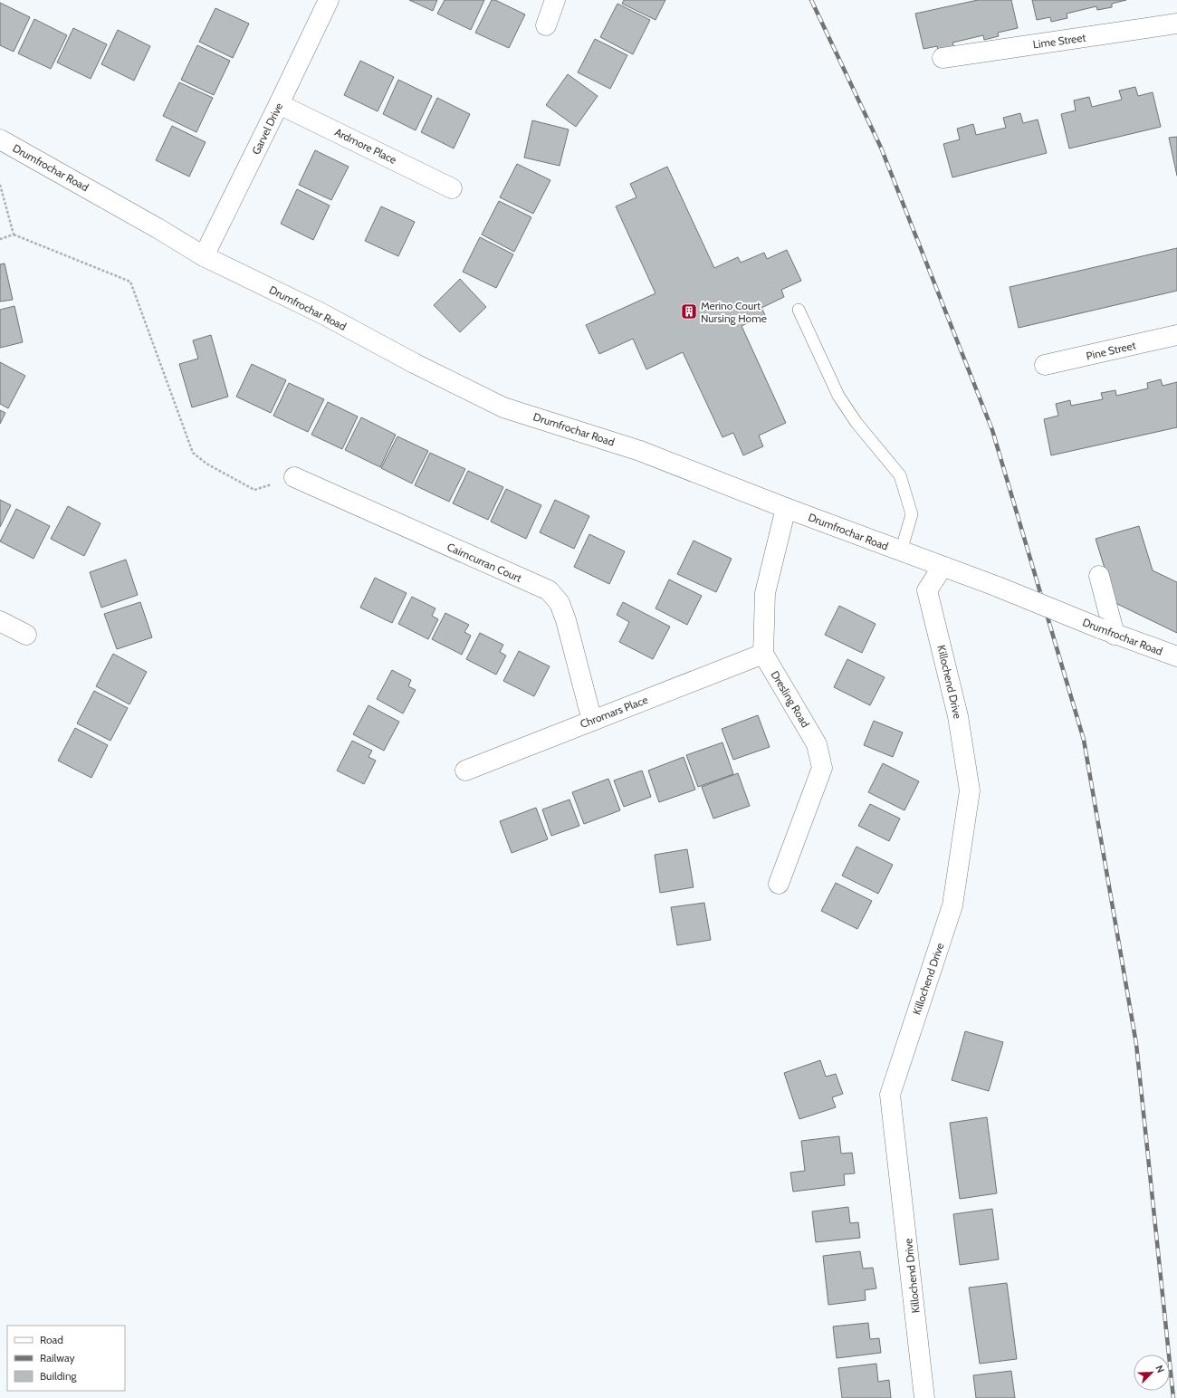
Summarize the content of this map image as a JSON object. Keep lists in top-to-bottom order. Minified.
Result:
{"streets":{"street":["Lime Street","Garvel Drive","Ardmore Place","Drumfrochar Road","Pine Street","Cairncurran Court","Killochend Drive","Dresling Road","Chromars Place"]},"crossings":[["Garvel Drive","Ardmore Place"],["Garvel Drive","Drumfrochar Road"],["Drumfrochar Road","Killochend Drive"],["Cairncurran Court","Chromars Place"],["Dresling Road","Chromars Place"]],"places":{"building":["Merino Court Nursing Home"]},"legend":["Road","Railway","Building"],"north":"top right"}
